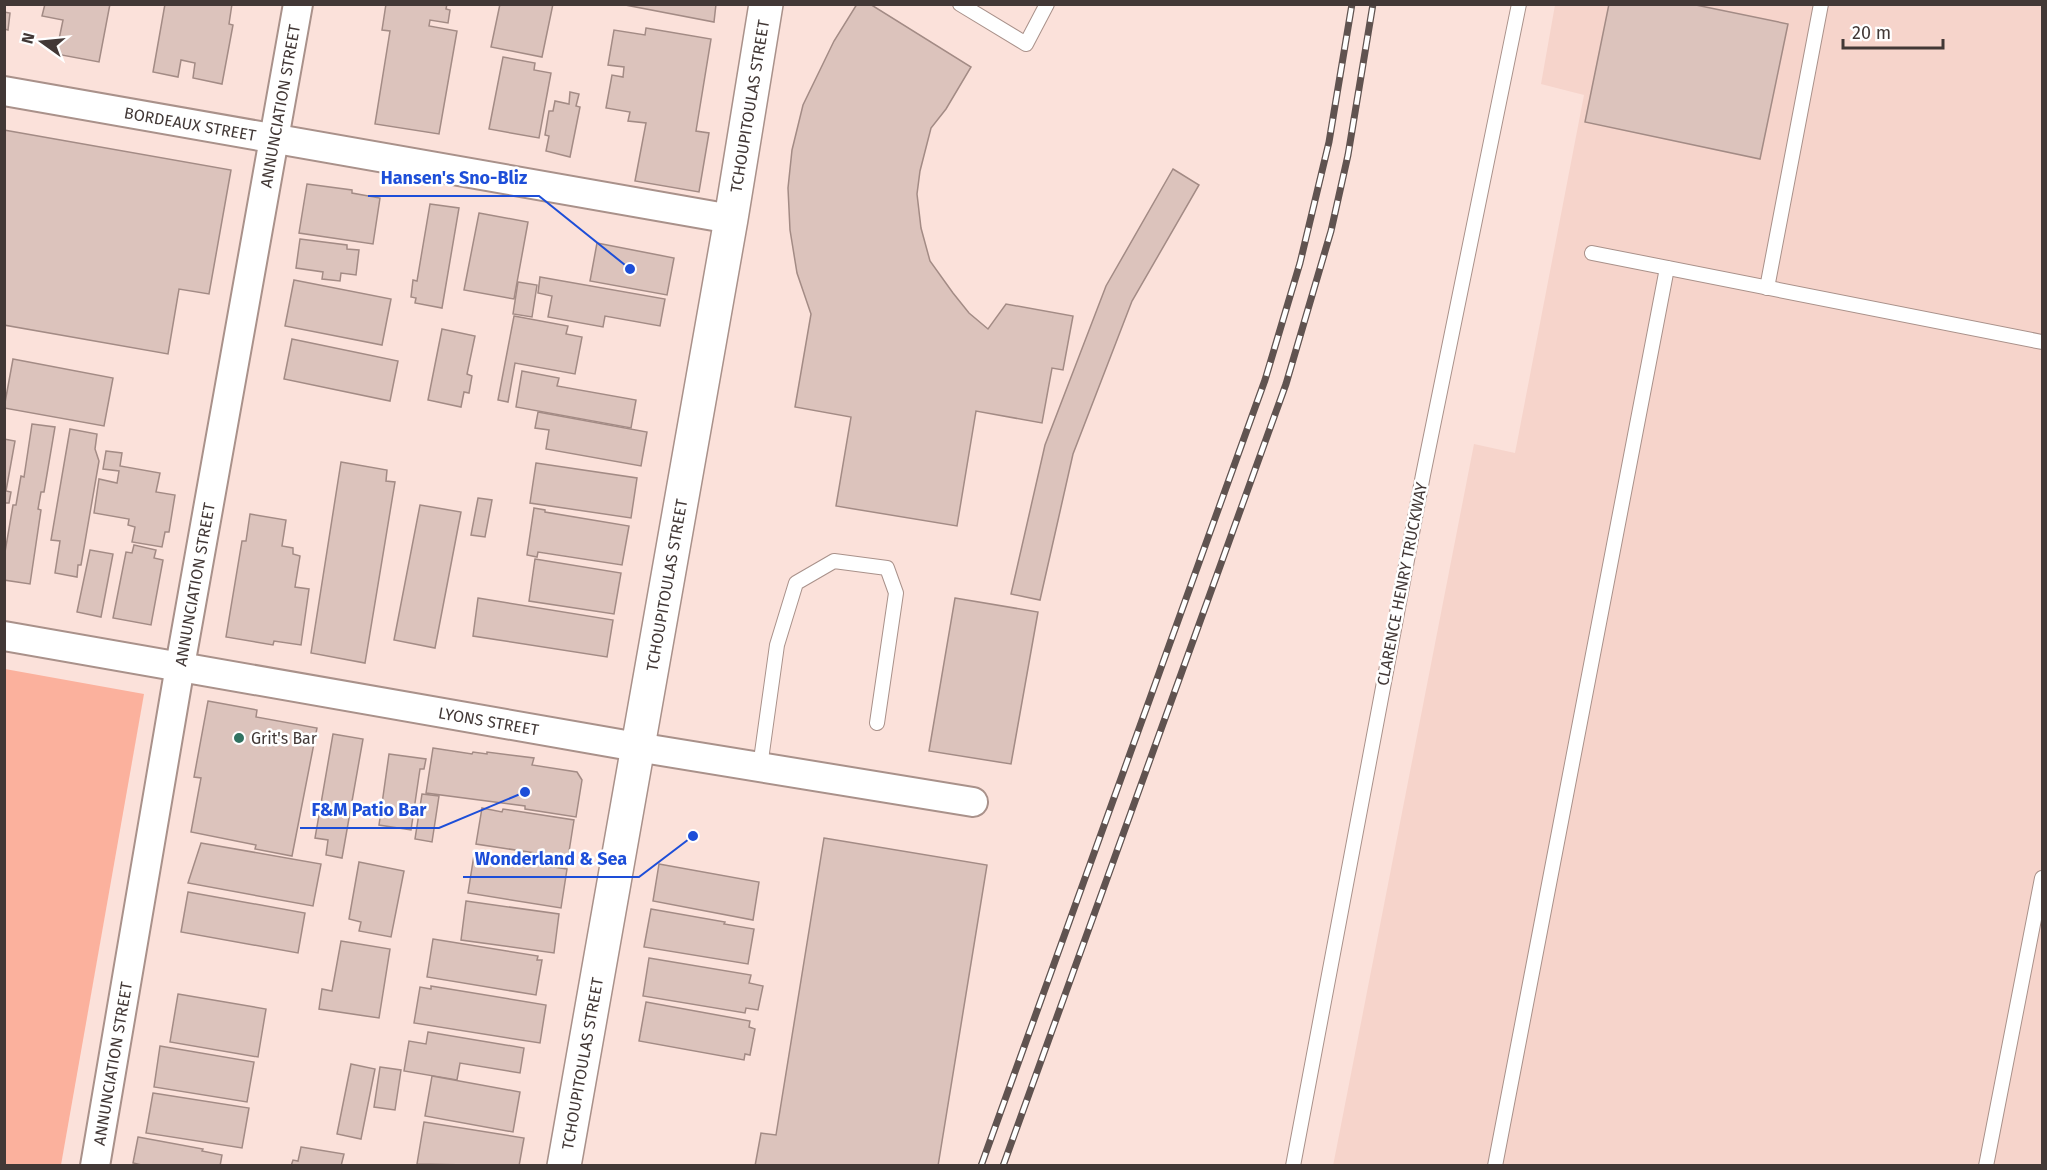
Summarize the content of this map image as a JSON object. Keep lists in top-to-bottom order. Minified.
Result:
{"streets":{"street":["ANNUNCIATION STREET","TCHOUPITOULAS STREET","BORDEAUX STREET","LYONS STREET"],"lane":["CLARENCE HENRY TRUCKWAY"]},"crossings":[["ANNUNCIATION STREET","BORDEAUX STREET"],["ANNUNCIATION STREET","LYONS STREET"],["TCHOUPITOULAS STREET","BORDEAUX STREET"],["TCHOUPITOULAS STREET","LYONS STREET"]],"places":["Hansen's Sno-Bliz","Grit's Bar","F&M Patio Bar","Wonderland & Sea"],"scale_bar":"20 m","north":"left"}
